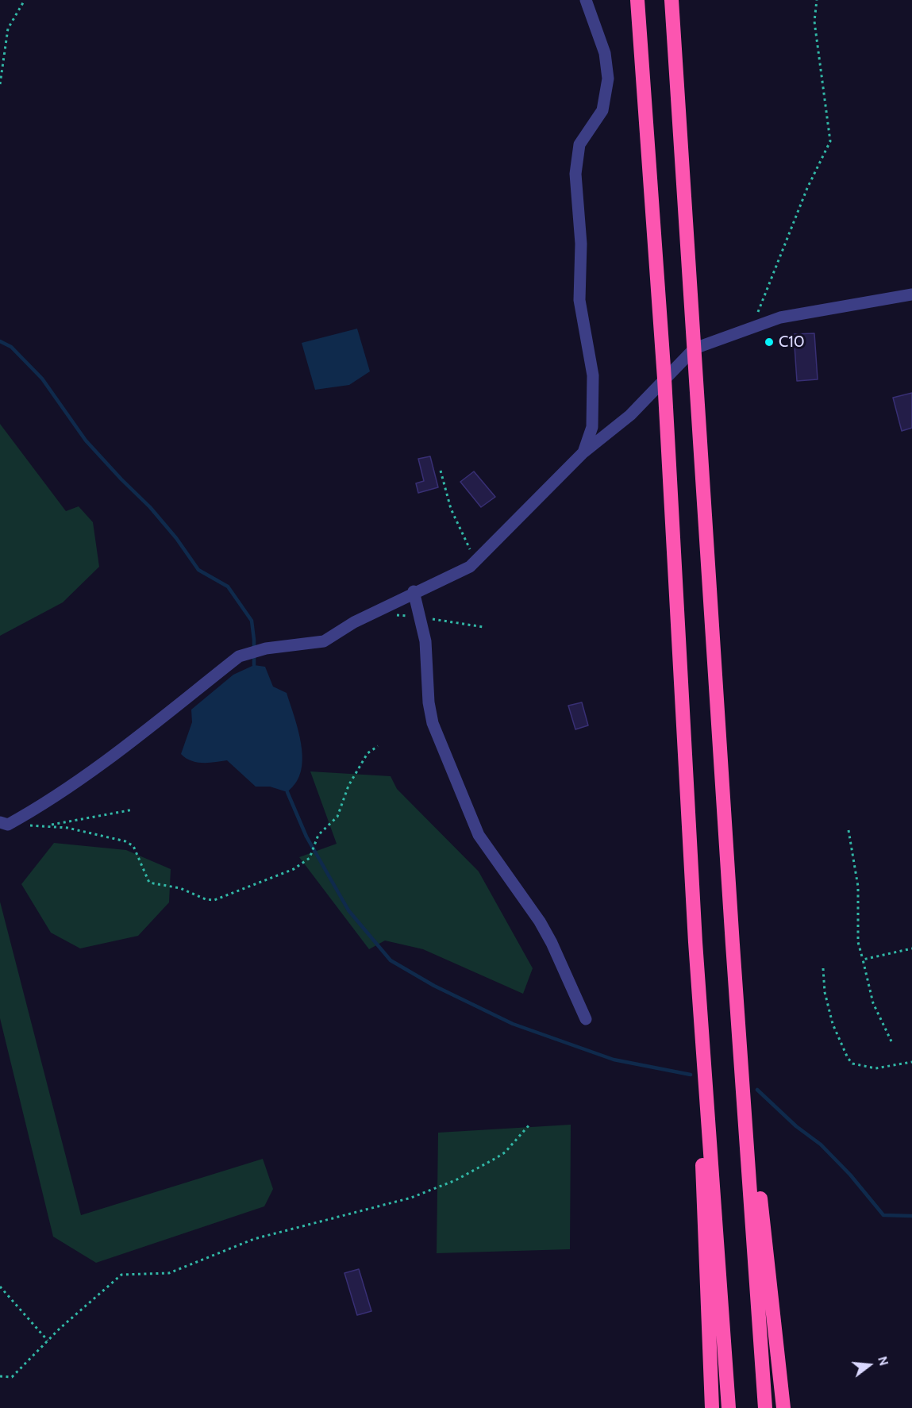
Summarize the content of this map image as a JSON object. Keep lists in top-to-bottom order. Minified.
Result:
{"places":["C10"],"north":"right"}
